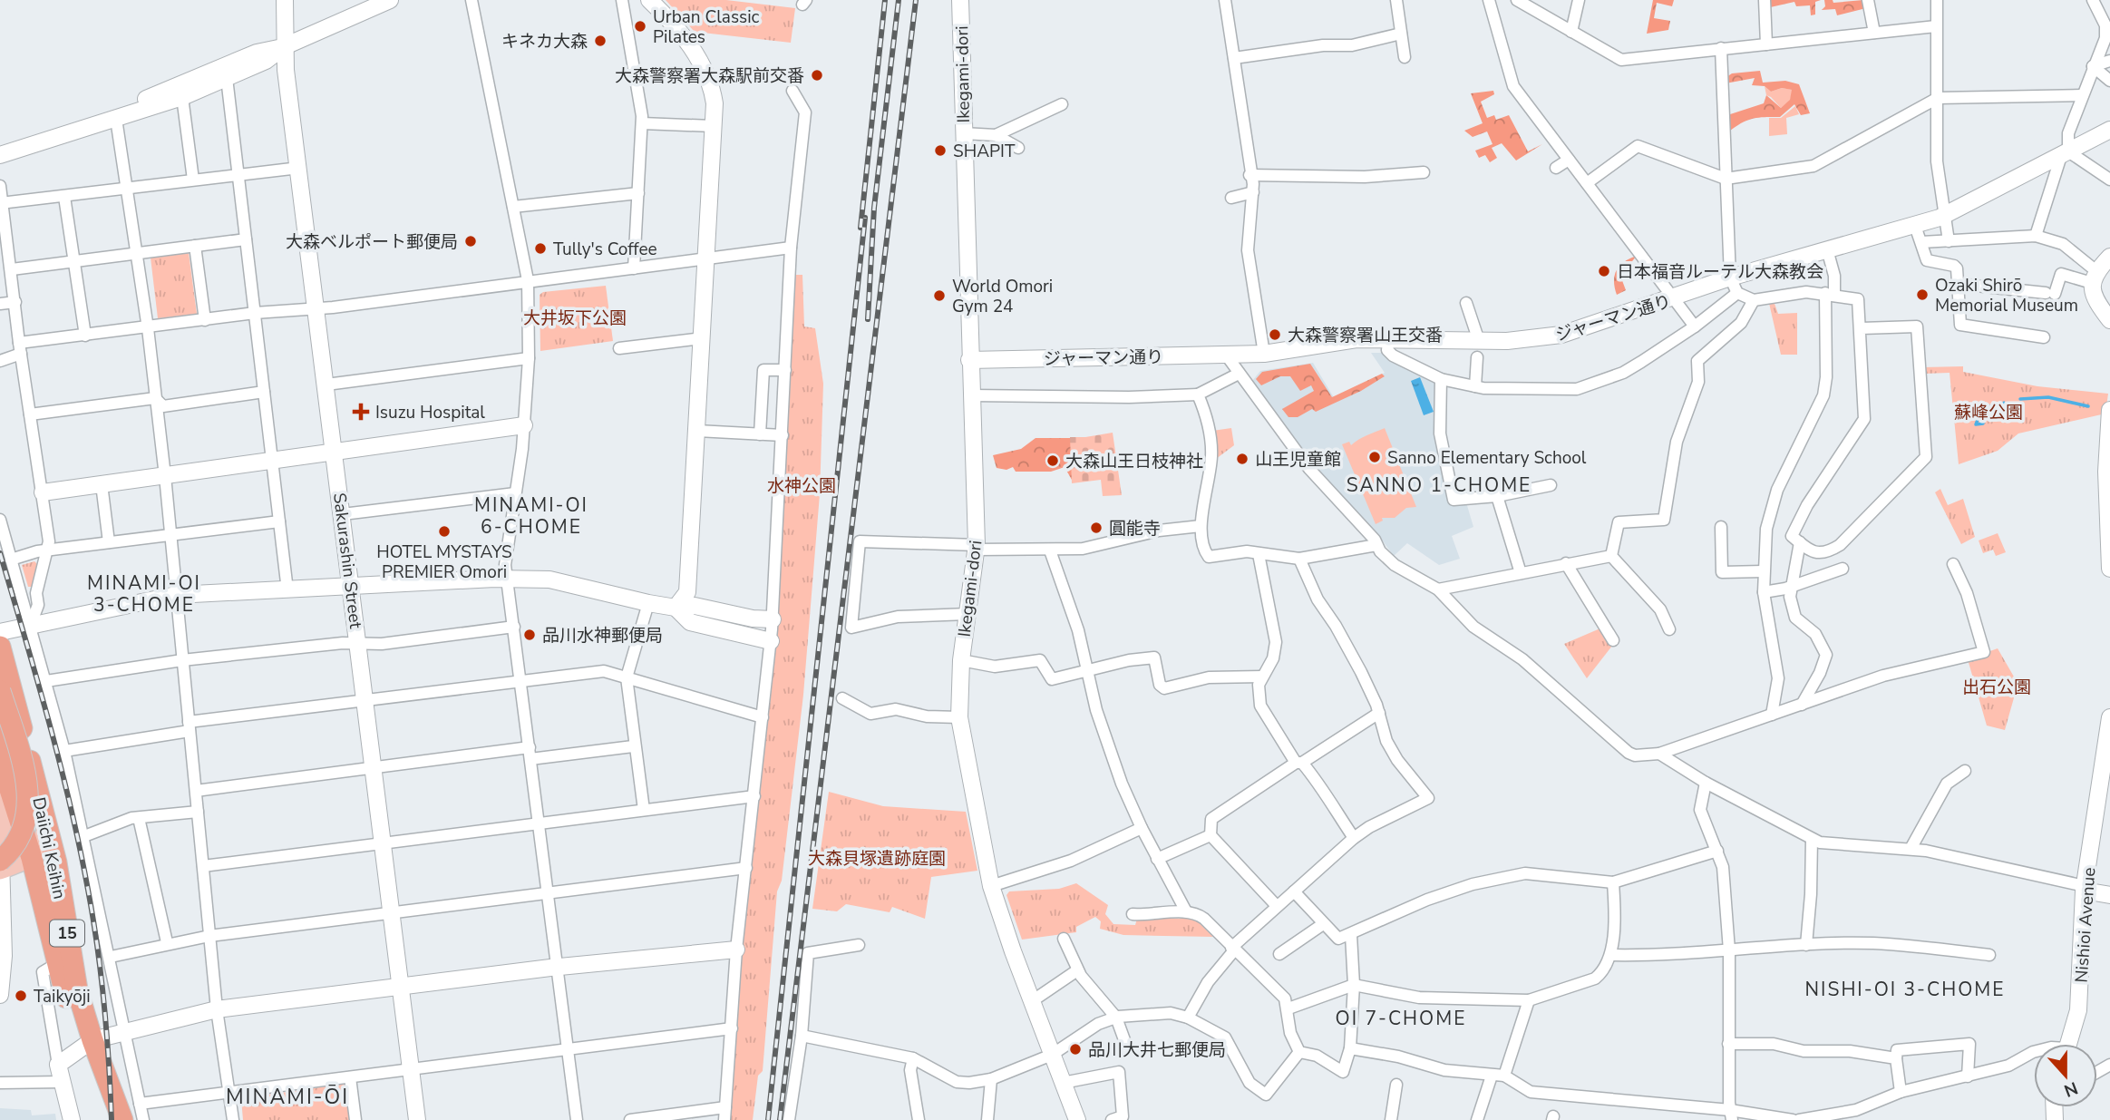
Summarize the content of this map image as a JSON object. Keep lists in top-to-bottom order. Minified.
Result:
{"streets":{"highway":["Daiichi Keihin","15"],"street":["Ikegami-dori","ジャーマン通り","Sakurashin Street","Nishioi Avenue"]},"crossings":[["Ikegami-dori","ジャーマン通り"],["Daiichi Keihin","15"]],"districts":["SANNO 1-CHOME","MINAMI-OI 6-CHOME","MINAMI-OI 3-CHOME","NISHI-OI 3-CHOME","OI 7-CHOME","MINAMI-ŌI"],"parks":["大井坂下公園","蘇峰公園","水神公園","出石公園","大森貝塚遺跡庭園"],"places":{"other":["Urban Classic Pilates","キネカ大森","大森警察署大森駅前交番","SHAPIT","大森ベルポート郵便局","Tully's Coffee","日本福音ルーテル大森教会","Ozaki Shirō Memorial Museum","World Omori Gym 24","大森警察署山王交番","Sanno Elementary School","山王児童館","大森山王日枝神社","圓能寺","HOTEL MYSTAYS PREMIER Omori","品川水神郵便局","Taikyōji","品川大井七郵便局"],"health":["Isuzu Hospital"]},"north":"bottom"}
